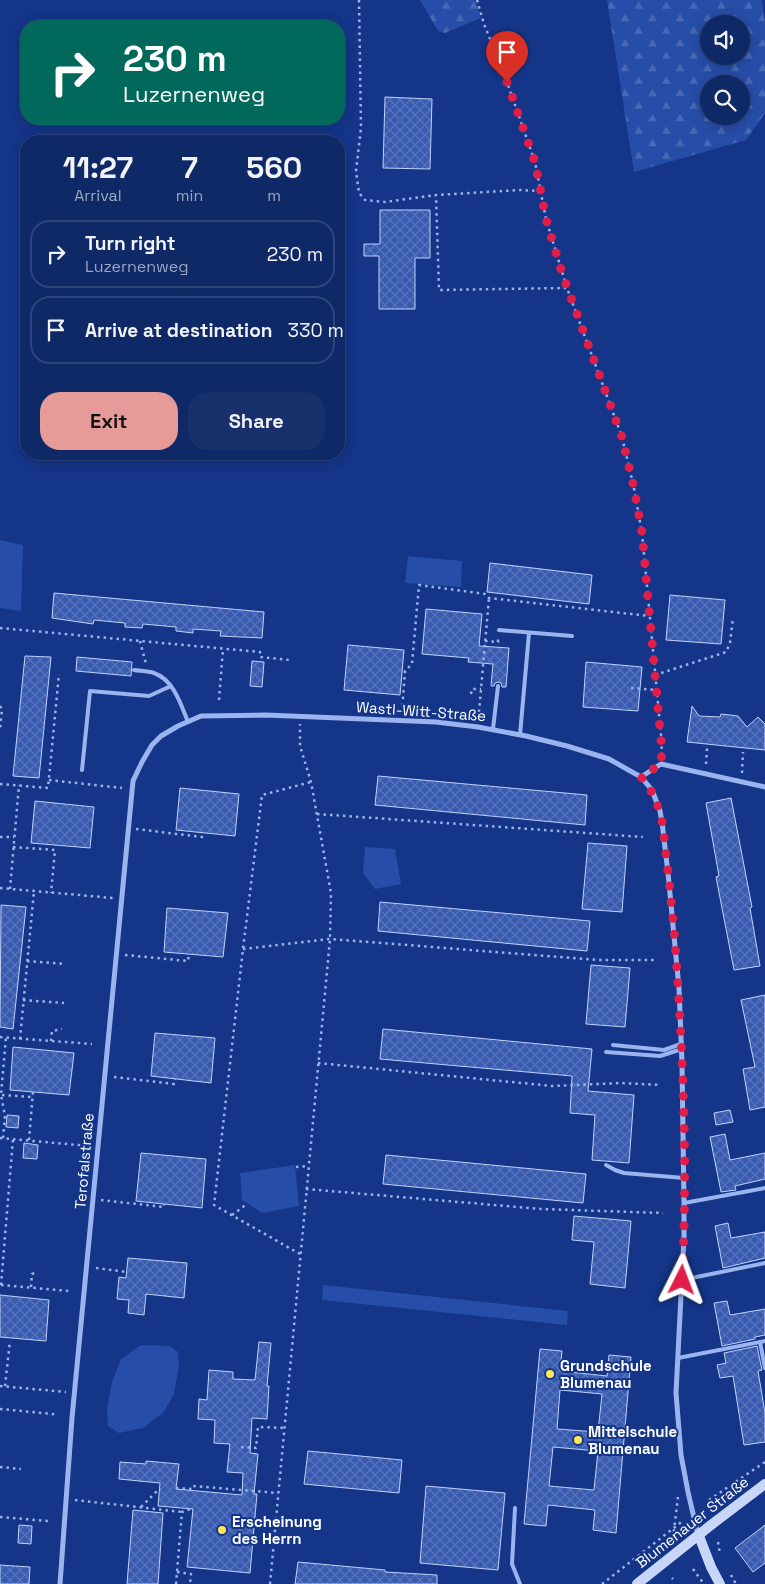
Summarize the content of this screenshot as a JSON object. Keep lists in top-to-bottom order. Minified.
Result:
{"streets":{"street":["Wastl-Witt-Straße","Terofalstraße","Blumenauer Straße"]},"crossings":[["Wastl-Witt-Straße","Terofalstraße"],["Wastl-Witt-Straße","Blumenauer Straße"]],"places":["Grundschule Blumenau","Mittelschule Blumenau","Erscheinung des Herrn"],"page":{"turn":["230 m","Luzernenweg"],"eta":["11:27","Arrival","7","min","560","m"],"list":[{"name":"Turn right","note":"Luzernenweg","value":"230 m"},{"name":"Arrive at destination","value":"330 m"}],"buttons":["Exit","Share"]}}
